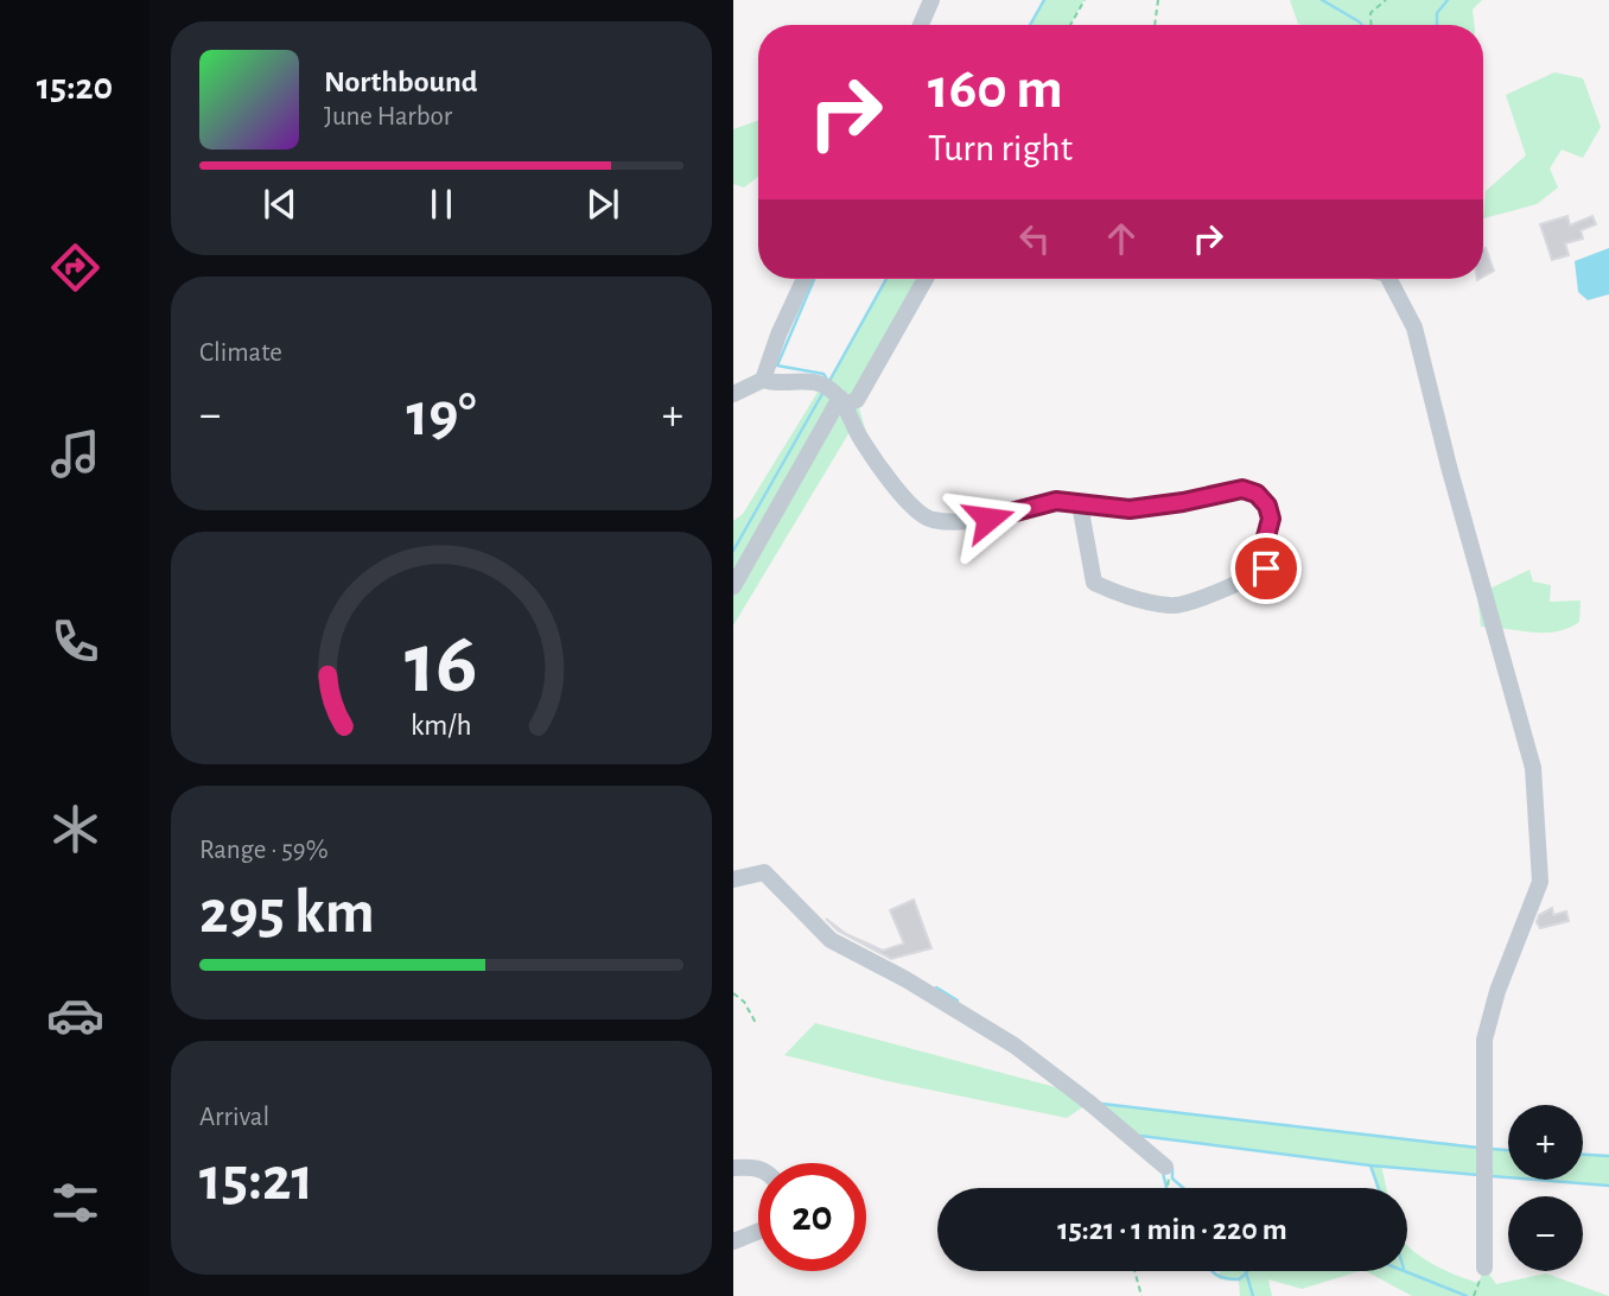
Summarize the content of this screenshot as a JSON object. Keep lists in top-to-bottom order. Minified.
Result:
{"page":{"tabs":"15:20","turn":["160 m","Turn right"],"song":["Northbound","June Harbor"],"tile":["Climate",["Range · 59%","295 km"],["Arrival","15:21"]],"heat":["−","19°","+"],"map_buttons":["+","−"],"limit":"20","trip":"15:21 · 1 min · 220 m","gauge":["16","km/h"]}}
